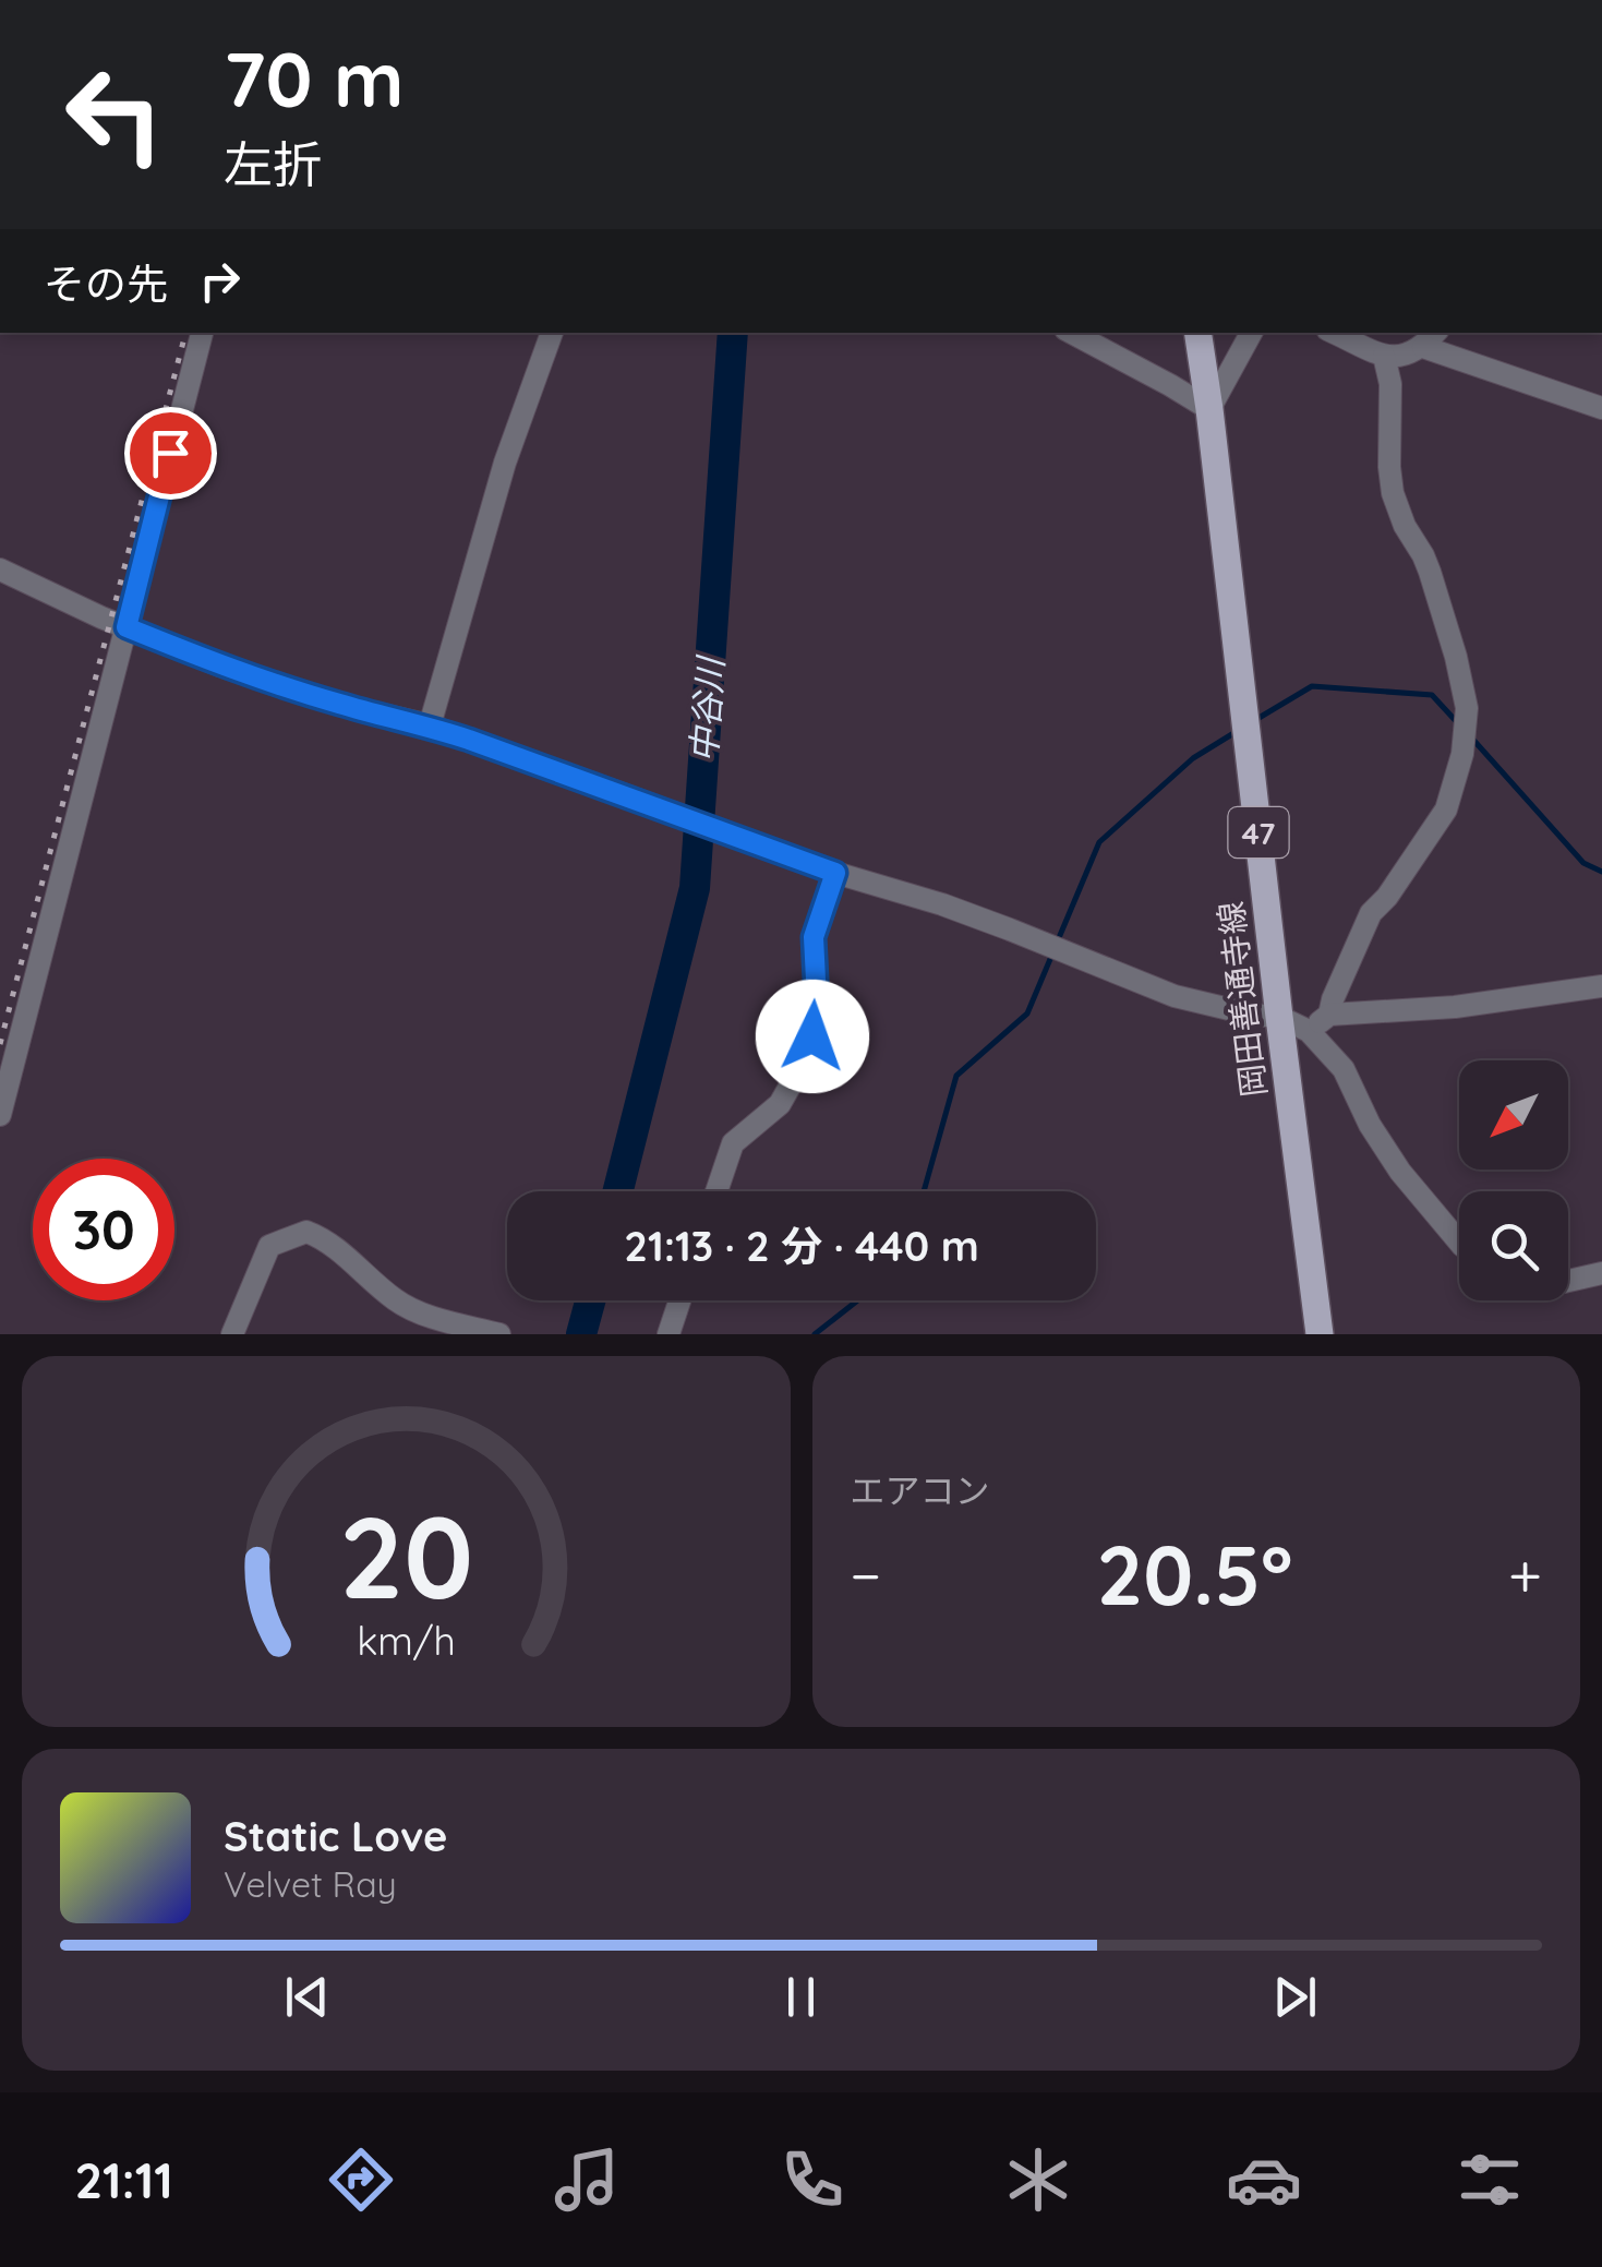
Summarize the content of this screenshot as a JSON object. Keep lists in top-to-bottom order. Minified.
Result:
{"streets":{"main road":["47","岡田善通寺線"]},"water":["中谷川"],"north":"bottom left","page":{"turn":["70 m","左折"],"then":"その先","limit":"30","trip":"21:13 · 2 分 · 440 m","tile":"エアコン","heat":["−","20.5°","+"],"song":["Static Love","Velvet Ray"],"tabs":"21:11","gauge":["20","km/h"]}}
